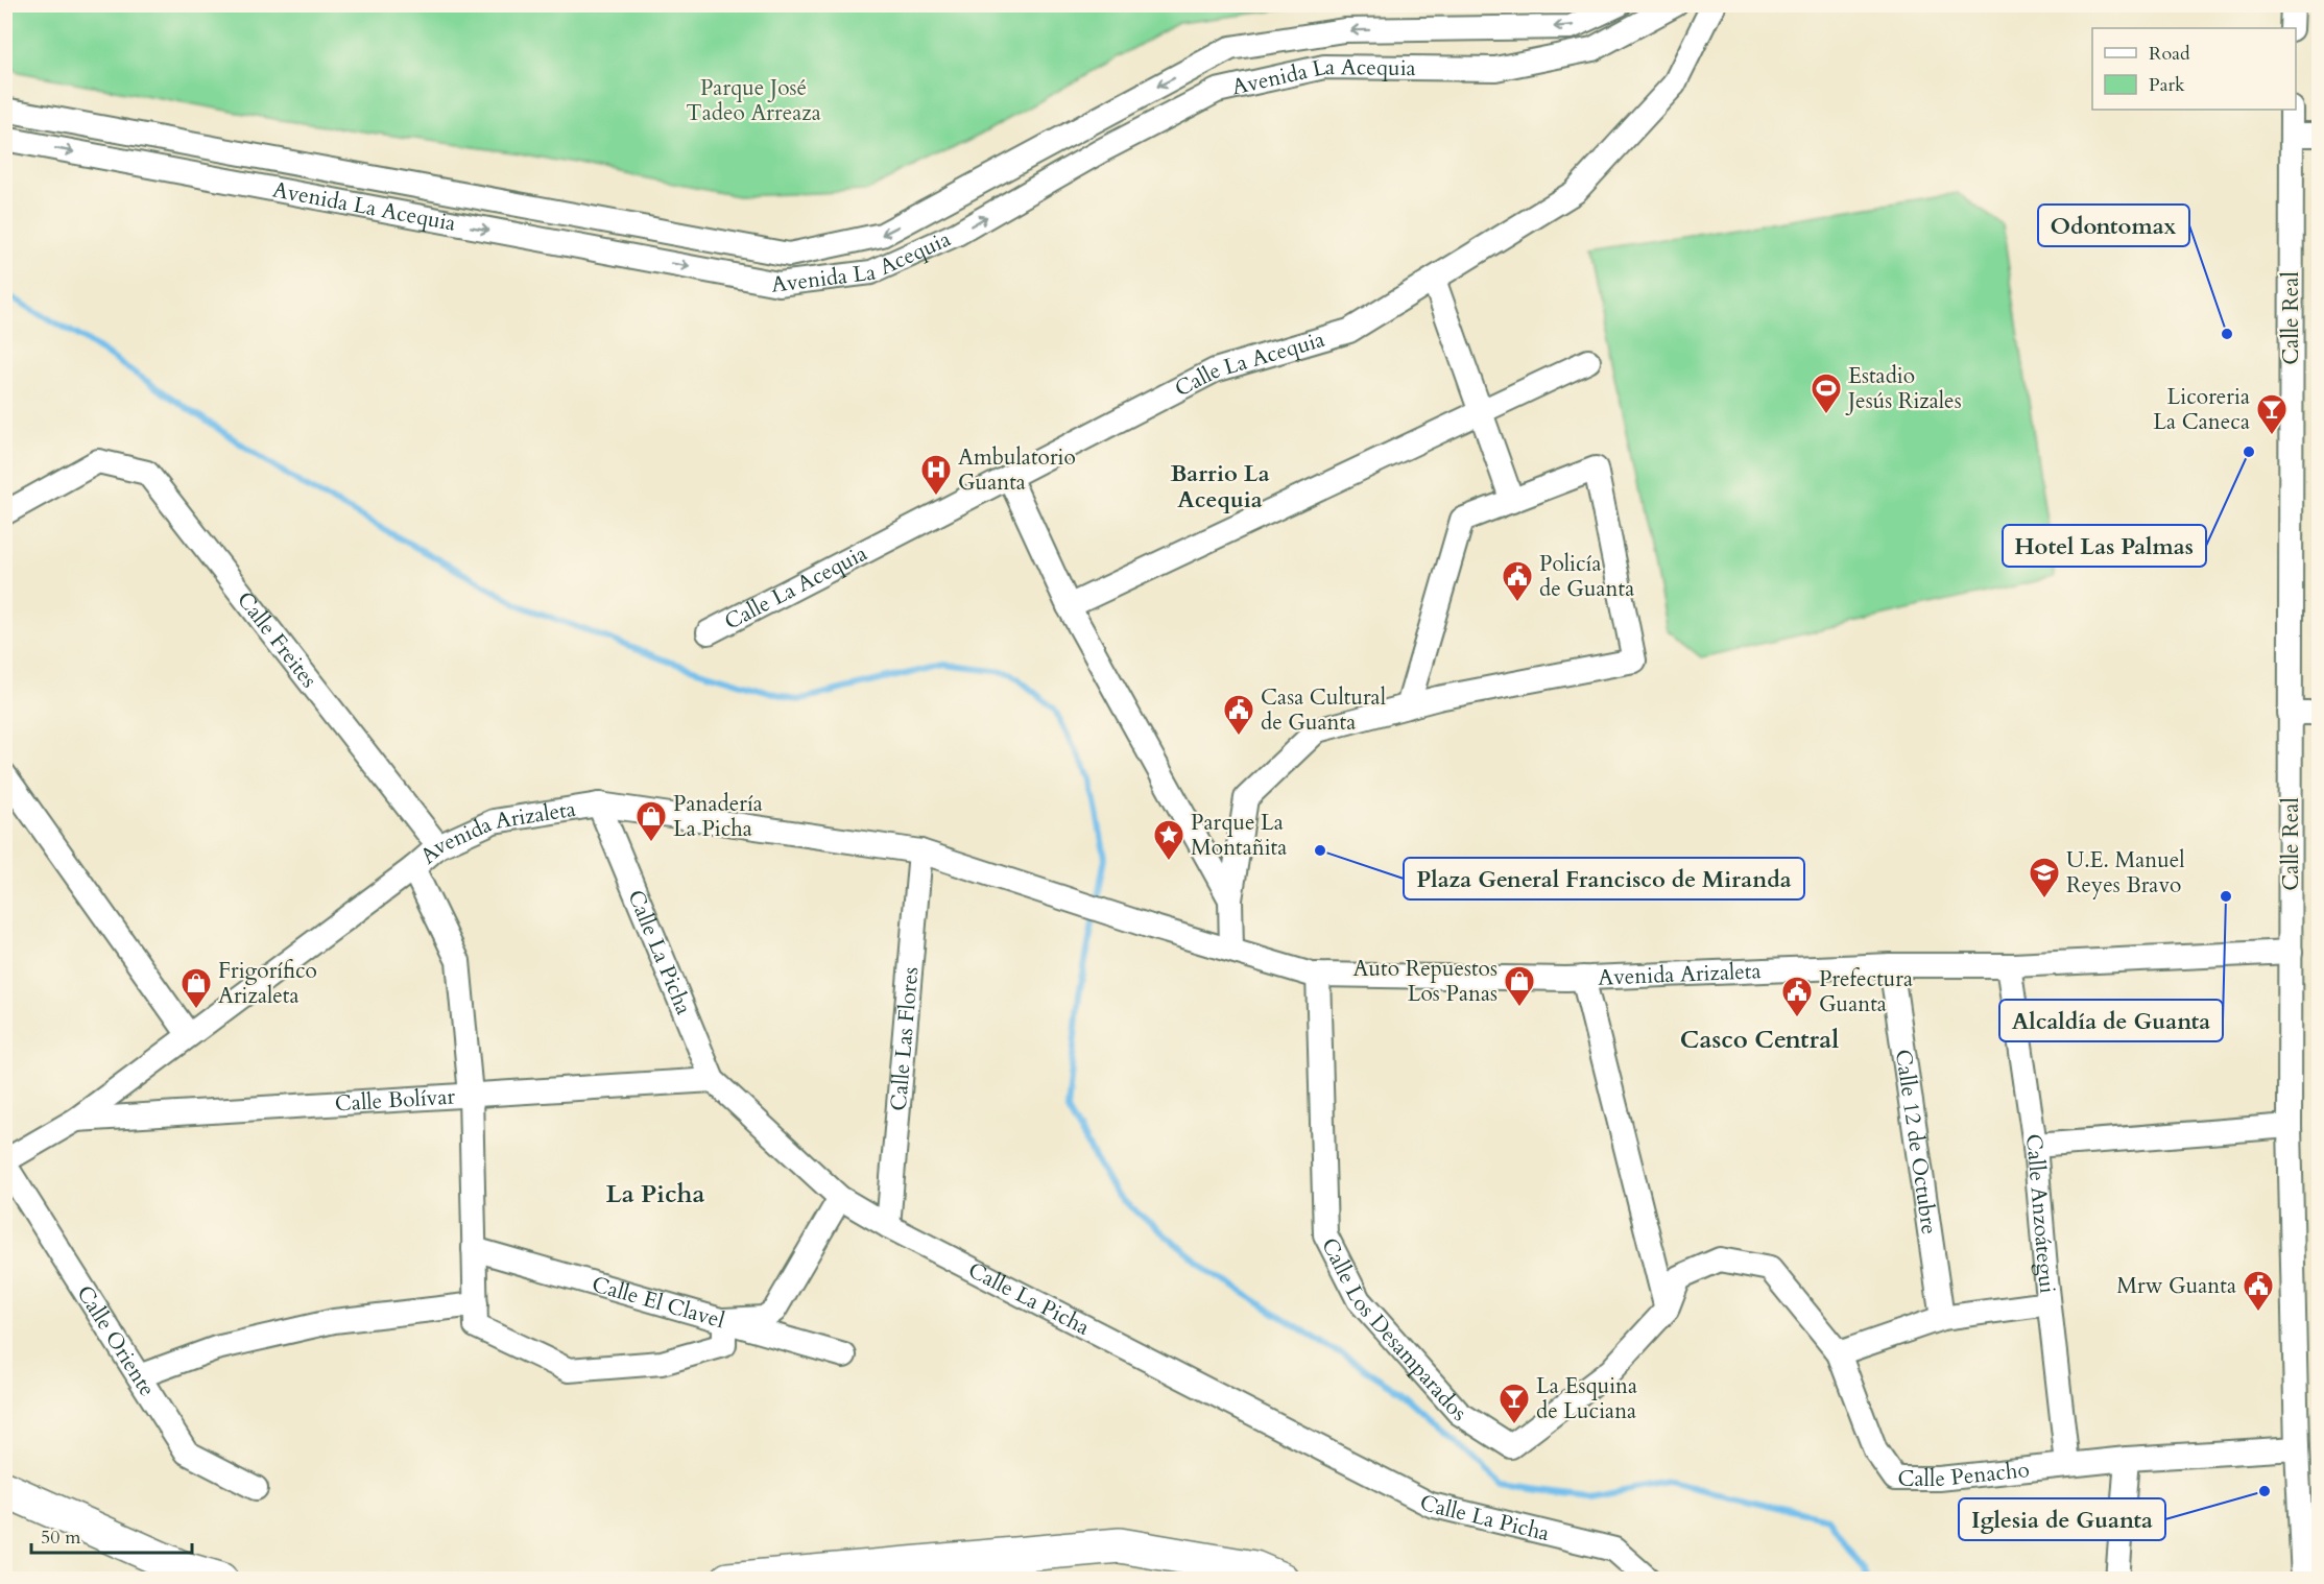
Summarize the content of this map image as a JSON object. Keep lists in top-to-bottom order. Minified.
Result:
{"streets":{"street":["Avenida La Acequia","Calle Real","Calle La Acequia","Calle Freites","Avenida Arizaleta","Calle La Picha","Calle Las Flores","Calle Bolívar","Calle 12 de Octubre","Calle Anzoátegui","Calle El Clavel","Calle Los Desamparados","Calle Oriente","Calle Penacho"]},"crossings":[["Calle Real","Avenida Arizaleta"],["Calle Real","Calle Penacho"],["Calle Freites","Avenida Arizaleta"],["Avenida Arizaleta","Calle La Picha"],["Avenida Arizaleta","Calle Las Flores"],["Avenida Arizaleta","Calle Bolívar"],["Avenida Arizaleta","Calle 12 de Octubre"],["Avenida Arizaleta","Calle Anzoátegui"],["Avenida Arizaleta","Calle Los Desamparados"],["Avenida Arizaleta","Calle Oriente"],["Calle La Picha","Calle Las Flores"],["Calle La Picha","Calle Bolívar"],["Calle Anzoátegui","Calle Penacho"],["Calle Los Desamparados","Calle Penacho"]],"districts":["Barrio La Acequia","Casco Central","La Picha"],"parks":["Parque José Tadeo Arreaza"],"places":{"other":["Odontomax","Hotel Las Palmas","Plaza General Francisco de Miranda","Alcaldía de Guanta","Iglesia de Guanta"],"sports":["Estadio Jesús Rizales"],"bar":["Licoreria La Caneca","La Esquina de Luciana"],"hospital":["Ambulatorio Guanta"],"public building":["Policía de Guanta","Casa Cultural de Guanta","Prefectura Guanta","Mrw Guanta"],"shop":["Panadería La Picha","Auto Repuestos Los Panas","Frigorífico Arizaleta"],"place":["Parque La Montañita"],"school or university":["U.E. Manuel Reyes Bravo"]},"legend":["Road","Park"],"scale_bar":"50 m"}
